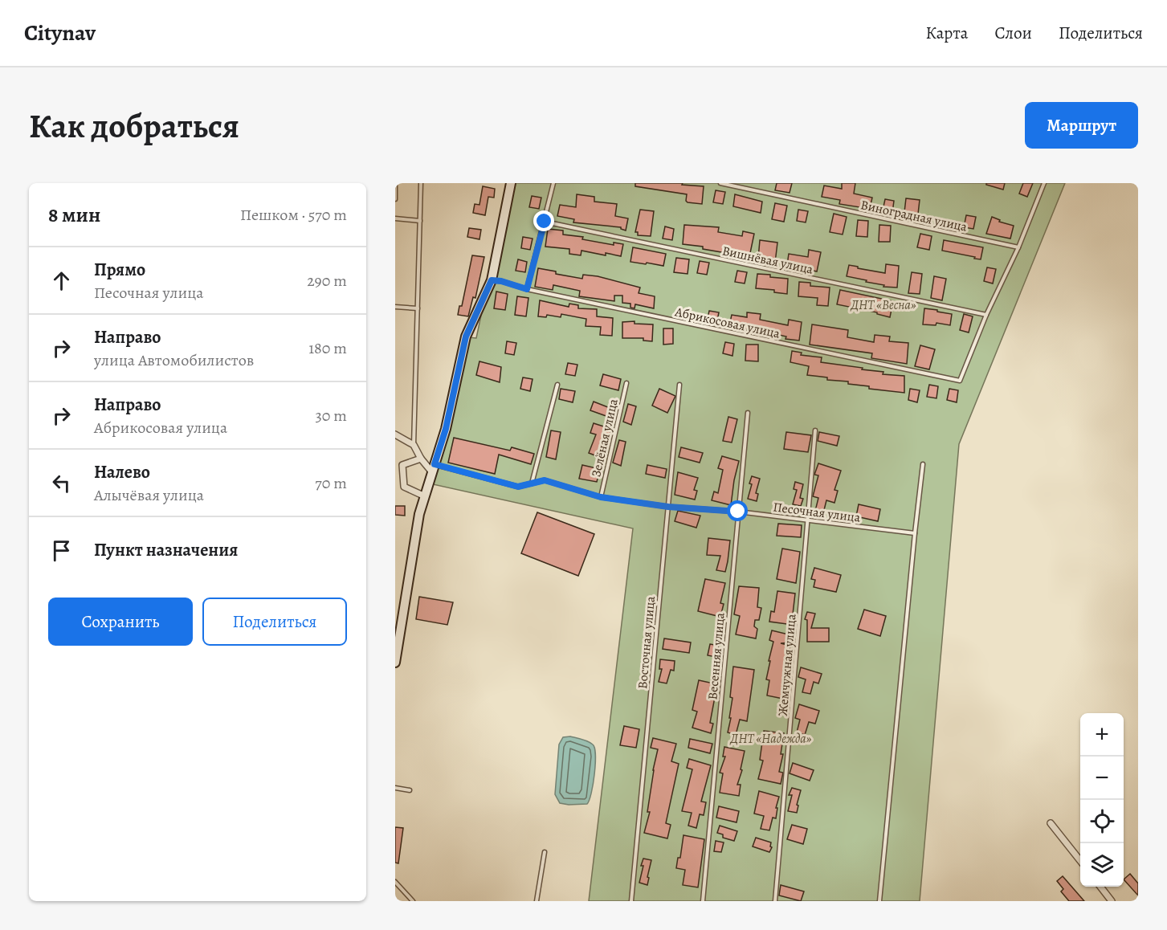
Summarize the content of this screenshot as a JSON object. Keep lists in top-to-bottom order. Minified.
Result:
{"streets":{"lane":["Виноградная улица","Вишнёвая улица","Абрикосовая улица","Зелёная улица","Песочная улица","Восточная улица","Весенняя улица","Жемчужная улица"]},"crossings":[["Вишнёвая улица","Абрикосовая улица"],["Зелёная улица","Песочная улица"],["Песочная улица","Восточная улица"],["Песочная улица","Весенняя улица"],["Песочная улица","Жемчужная улица"]],"parks":["ДНТ «Весна»","ДНТ «Надежда»"],"page":{"header":"Citynav","nav":["Карта","Слои","Поделиться"],"buttons":["Маршрут",["Сохранить","Поделиться"]],"title":"Как добраться","heading":["8 мин","Пешком · 570 m"],"list":[["Прямо","Песочная улица","290 m"],["Направо","улица Автомобилистов","180 m"],["Направо","Абрикосовая улица","30 m"],["Налево","Алычёвая улица","70 m"],"Пункт назначения"],"map_buttons":["+","−"]}}
